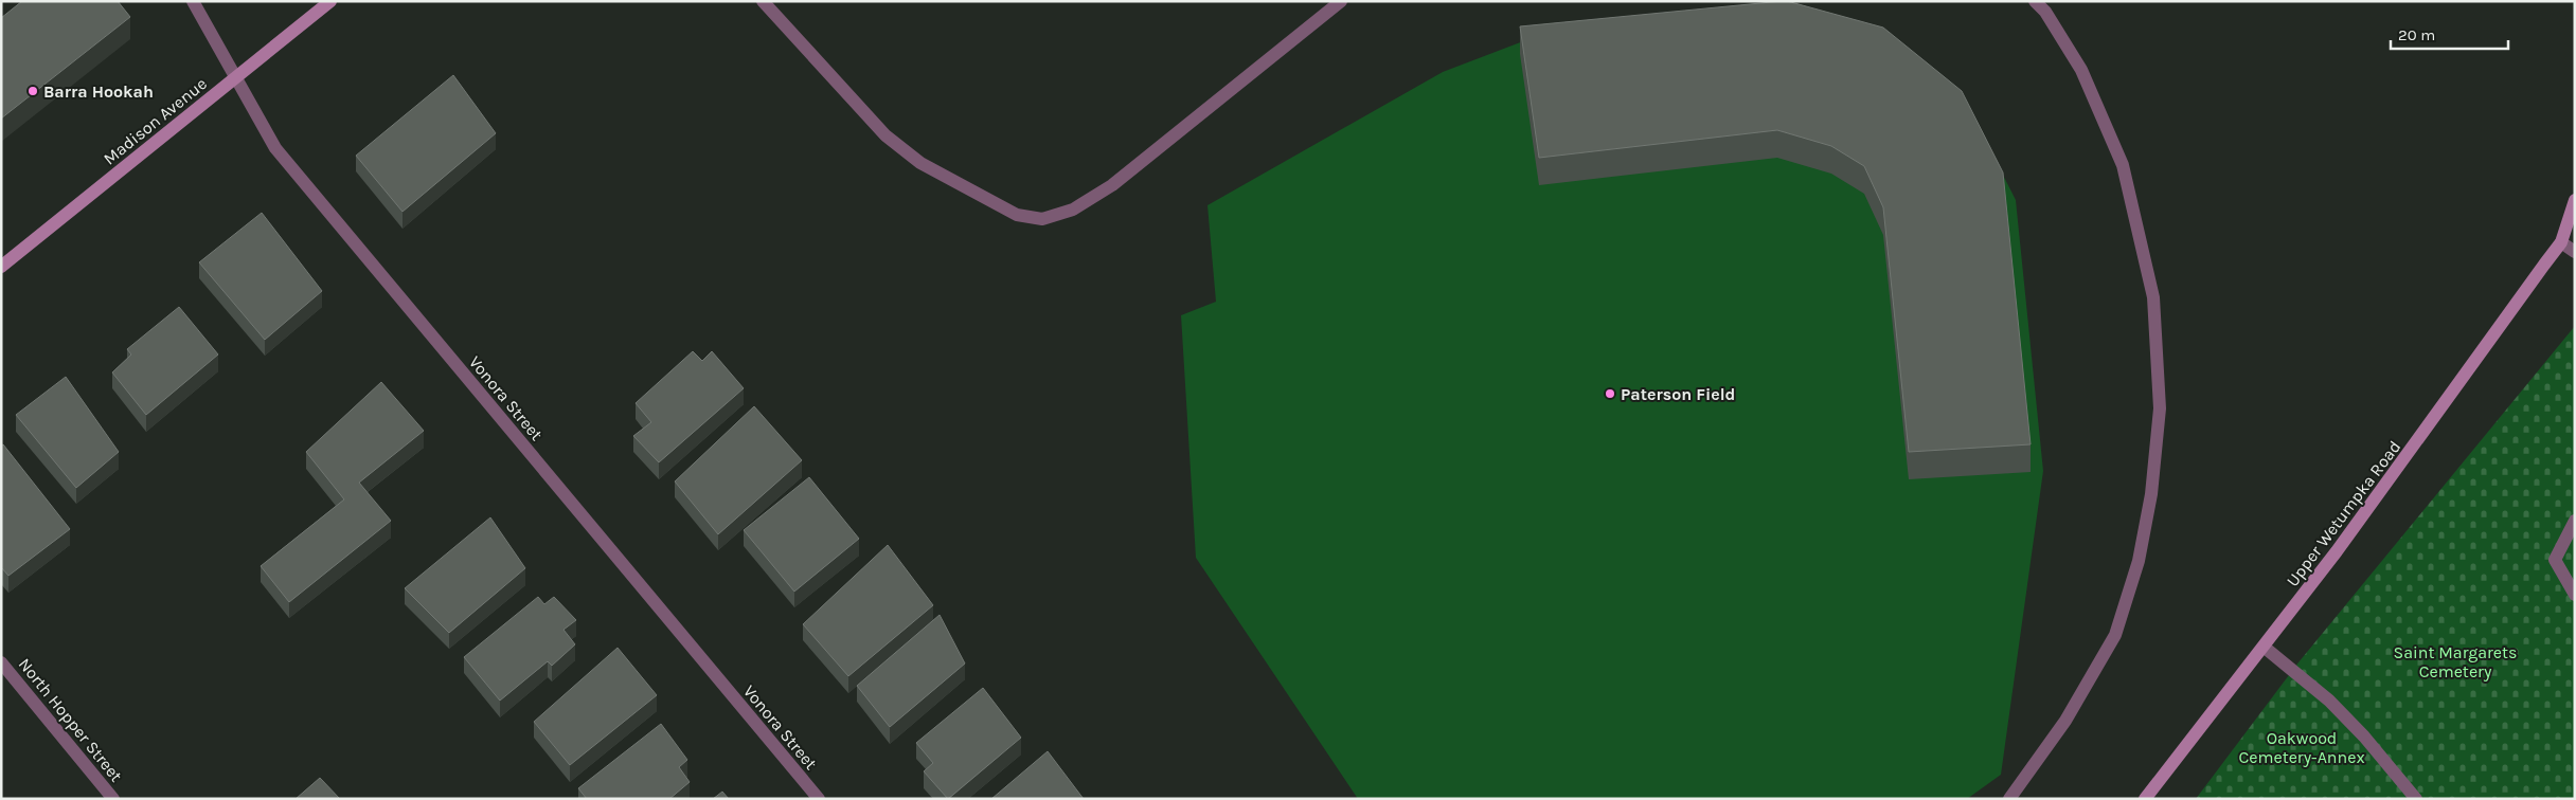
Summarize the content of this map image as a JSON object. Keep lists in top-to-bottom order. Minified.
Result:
{"streets":{"main road":["Madison Avenue","Upper Wetumpka Road"],"street":["Vonora Street","North Hopper Street"]},"crossings":[["Madison Avenue","Vonora Street"]],"parks":["Saint Margarets Cemetery","Oakwood Cemetery-Annex"],"places":["Barra Hookah","Paterson Field"],"scale_bar":"20 m"}
